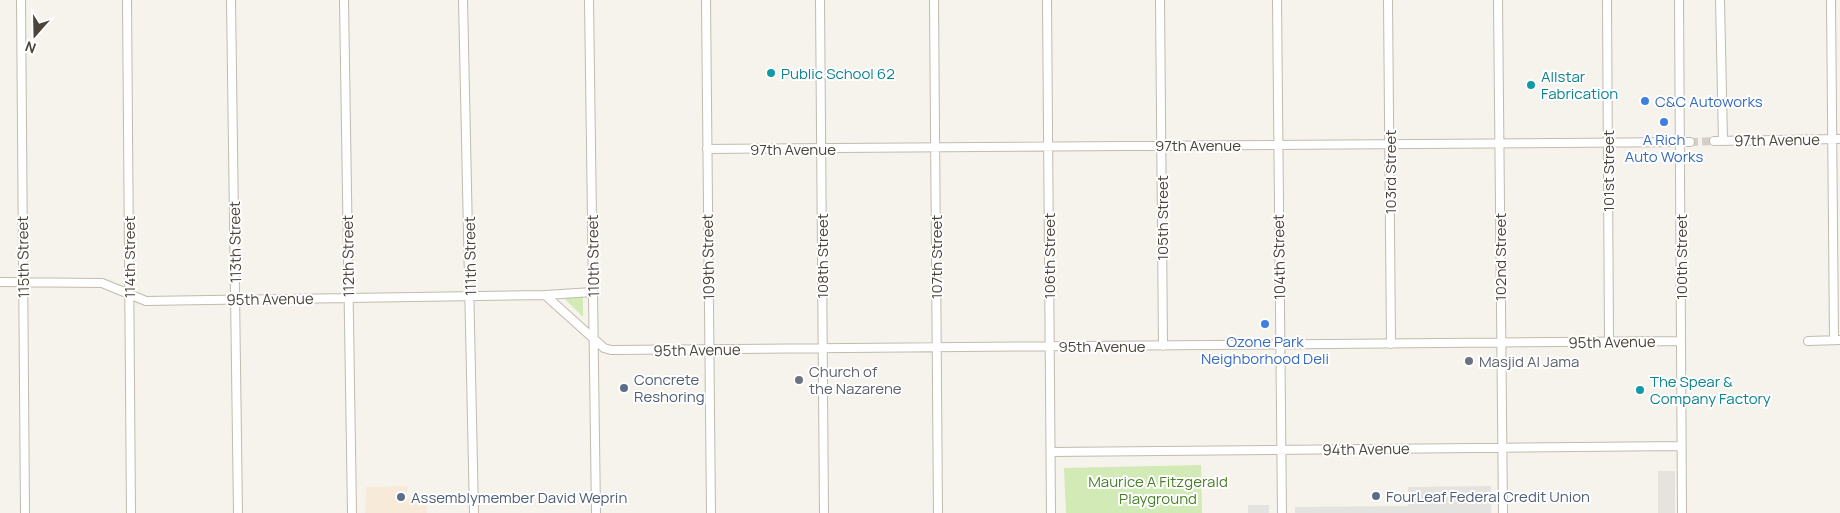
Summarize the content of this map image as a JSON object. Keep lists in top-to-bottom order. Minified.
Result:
{"streets":{"street":["97th Avenue","101st Street","103rd Street","105th Street","113th Street","112th Street","111th Street","110th Street","108th Street","106th Street","115th Street","114th Street","109th Street","107th Street","104th Street","102nd Street","100th Street","95th Avenue","94th Avenue"]},"crossings":[["97th Avenue","101st Street"],["97th Avenue","103rd Street"],["97th Avenue","105th Street"],["97th Avenue","108th Street"],["97th Avenue","106th Street"],["97th Avenue","109th Street"],["97th Avenue","107th Street"],["97th Avenue","104th Street"],["97th Avenue","102nd Street"],["97th Avenue","100th Street"],["101st Street","95th Avenue"],["103rd Street","95th Avenue"],["105th Street","95th Avenue"],["113th Street","95th Avenue"],["112th Street","95th Avenue"],["111th Street","95th Avenue"],["110th Street","95th Avenue"],["108th Street","95th Avenue"],["106th Street","95th Avenue"],["106th Street","94th Avenue"],["115th Street","95th Avenue"],["114th Street","95th Avenue"],["109th Street","95th Avenue"],["107th Street","95th Avenue"],["104th Street","95th Avenue"],["104th Street","94th Avenue"],["102nd Street","95th Avenue"],["102nd Street","94th Avenue"],["100th Street","95th Avenue"],["100th Street","94th Avenue"]],"parks":["Maurice A Fitzgerald Playground"],"places":["Public School 62","Allstar Fabrication","C&C Autoworks","A Rich Auto Works","Ozone Park Neighborhood Deli","Masjid Al Jama","Church of the Nazarene","Concrete Reshoring","The Spear & Company Factory","FourLeaf Federal Credit Union","Assemblymember David Weprin"],"north":"bottom"}
